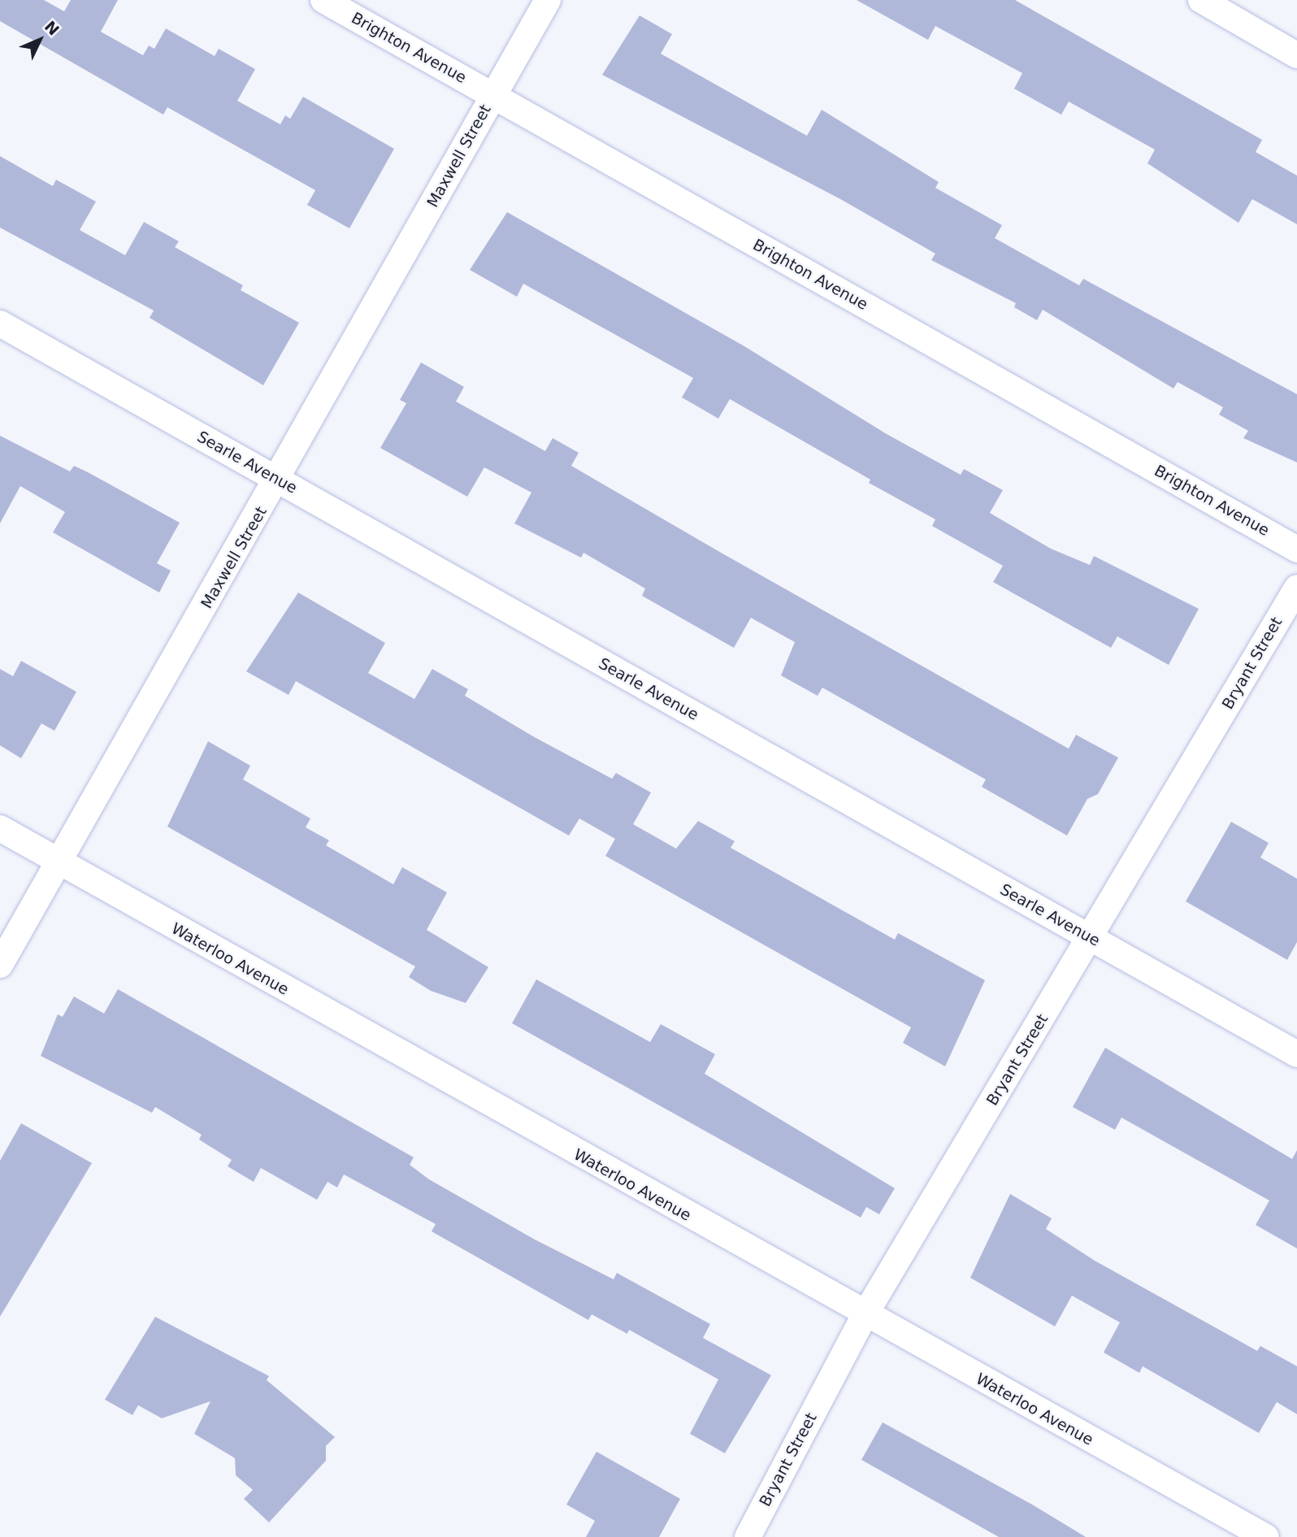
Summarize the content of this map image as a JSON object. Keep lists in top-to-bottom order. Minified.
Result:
{"streets":{"street":["Brighton Avenue","Maxwell Street","Searle Avenue","Bryant Street","Waterloo Avenue"]},"crossings":[["Brighton Avenue","Maxwell Street"],["Maxwell Street","Searle Avenue"],["Maxwell Street","Waterloo Avenue"],["Searle Avenue","Bryant Street"],["Bryant Street","Waterloo Avenue"]],"north":"top right"}
